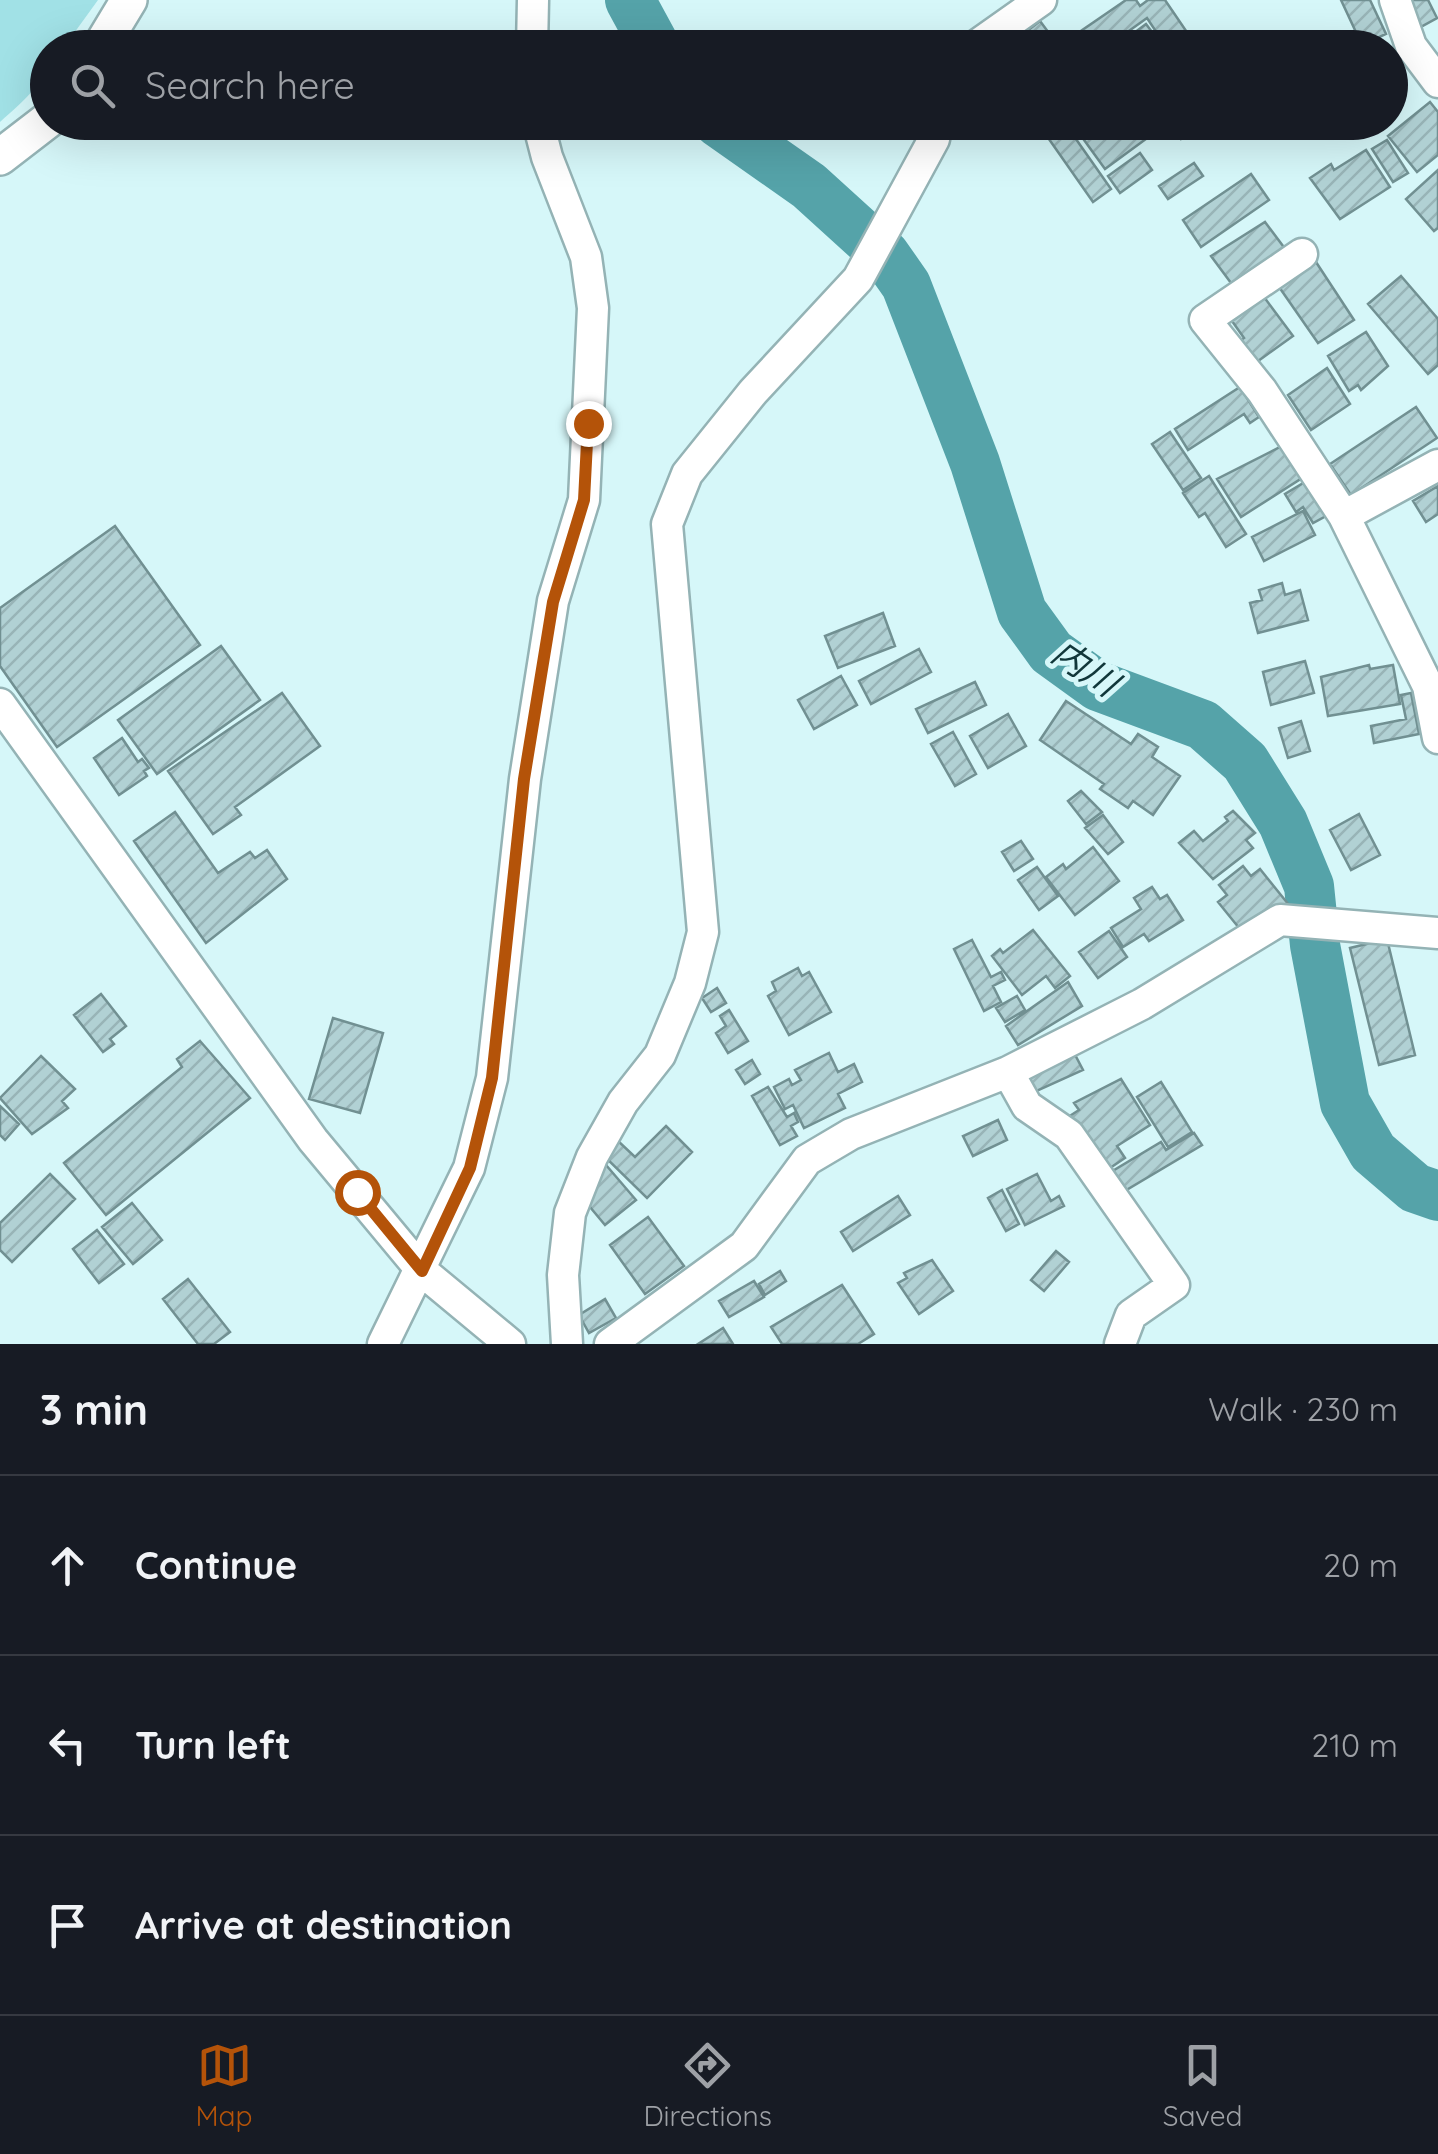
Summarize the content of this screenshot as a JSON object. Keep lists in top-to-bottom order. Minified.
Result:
{"water":["内川"],"page":{"search":"Search here","heading":["3 min","Walk · 230 m"],"list":[["Continue","20 m"],["Turn left","210 m"],"Arrive at destination"],"nav":["Map","Directions","Saved"]}}
